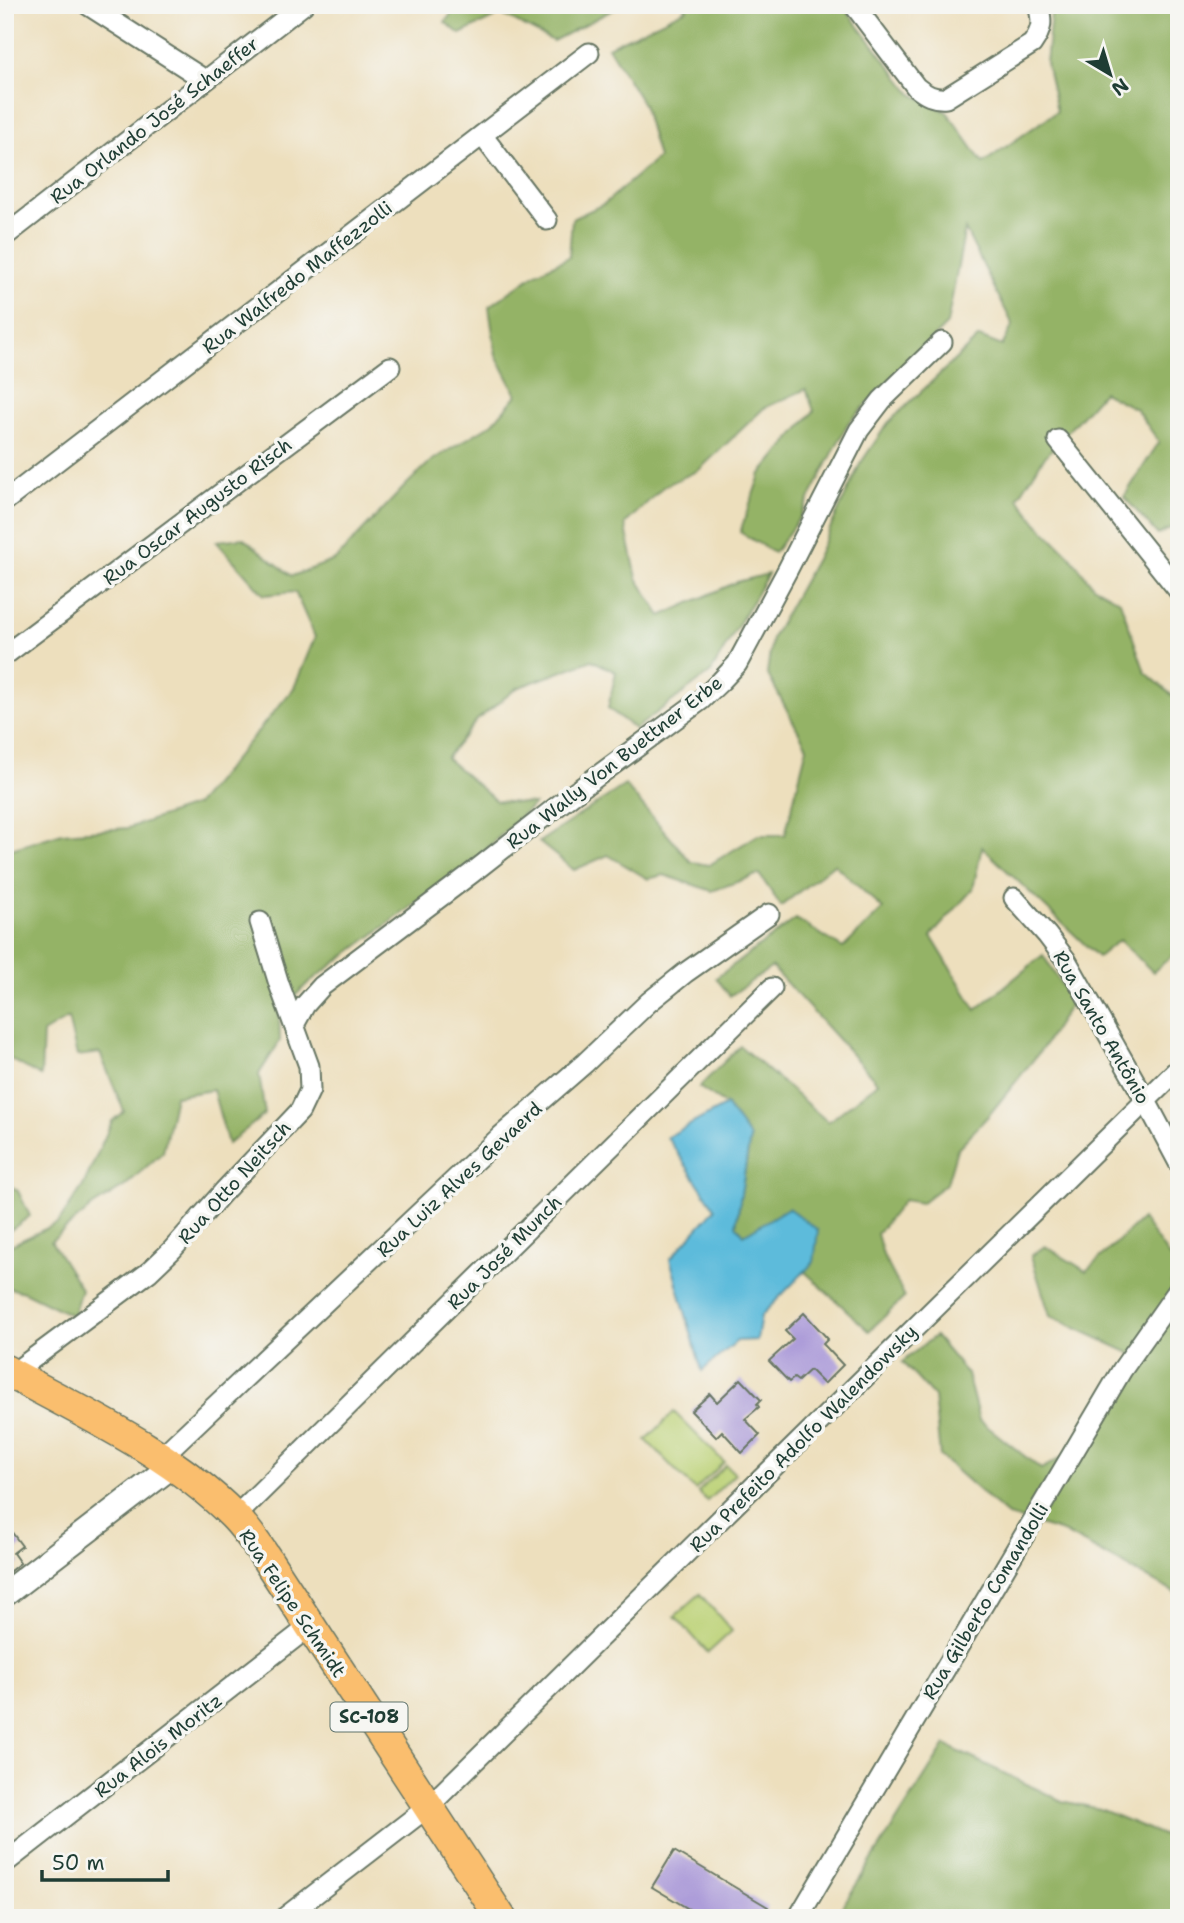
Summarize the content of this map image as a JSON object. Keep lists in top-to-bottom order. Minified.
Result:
{"streets":{"main road":["Rua Felipe Schmidt","SC-108"],"street":["Rua Orlando José Schaeffer","Rua Walfredo Maffezzolli","Rua Oscar Augusto Risch","Rua Wally Von Buettner Erbe","Rua Santo Antônio","Rua Luiz Alves Gevaerd","Rua Otto Neitsch","Rua José Munch","Rua Prefeito Adolfo Walendowsky","Rua Gilberto Comandolli","Rua Alois Moritz"]},"crossings":[["Rua Wally Von Buettner Erbe","Rua Otto Neitsch"],["Rua Santo Antônio","Rua Prefeito Adolfo Walendowsky"],["Rua Luiz Alves Gevaerd","Rua Felipe Schmidt"],["Rua Otto Neitsch","Rua Felipe Schmidt"],["Rua José Munch","Rua Felipe Schmidt"],["Rua Prefeito Adolfo Walendowsky","Rua Felipe Schmidt"],["Rua Felipe Schmidt","Rua Alois Moritz"]],"scale_bar":"50 m","north":"bottom right"}
